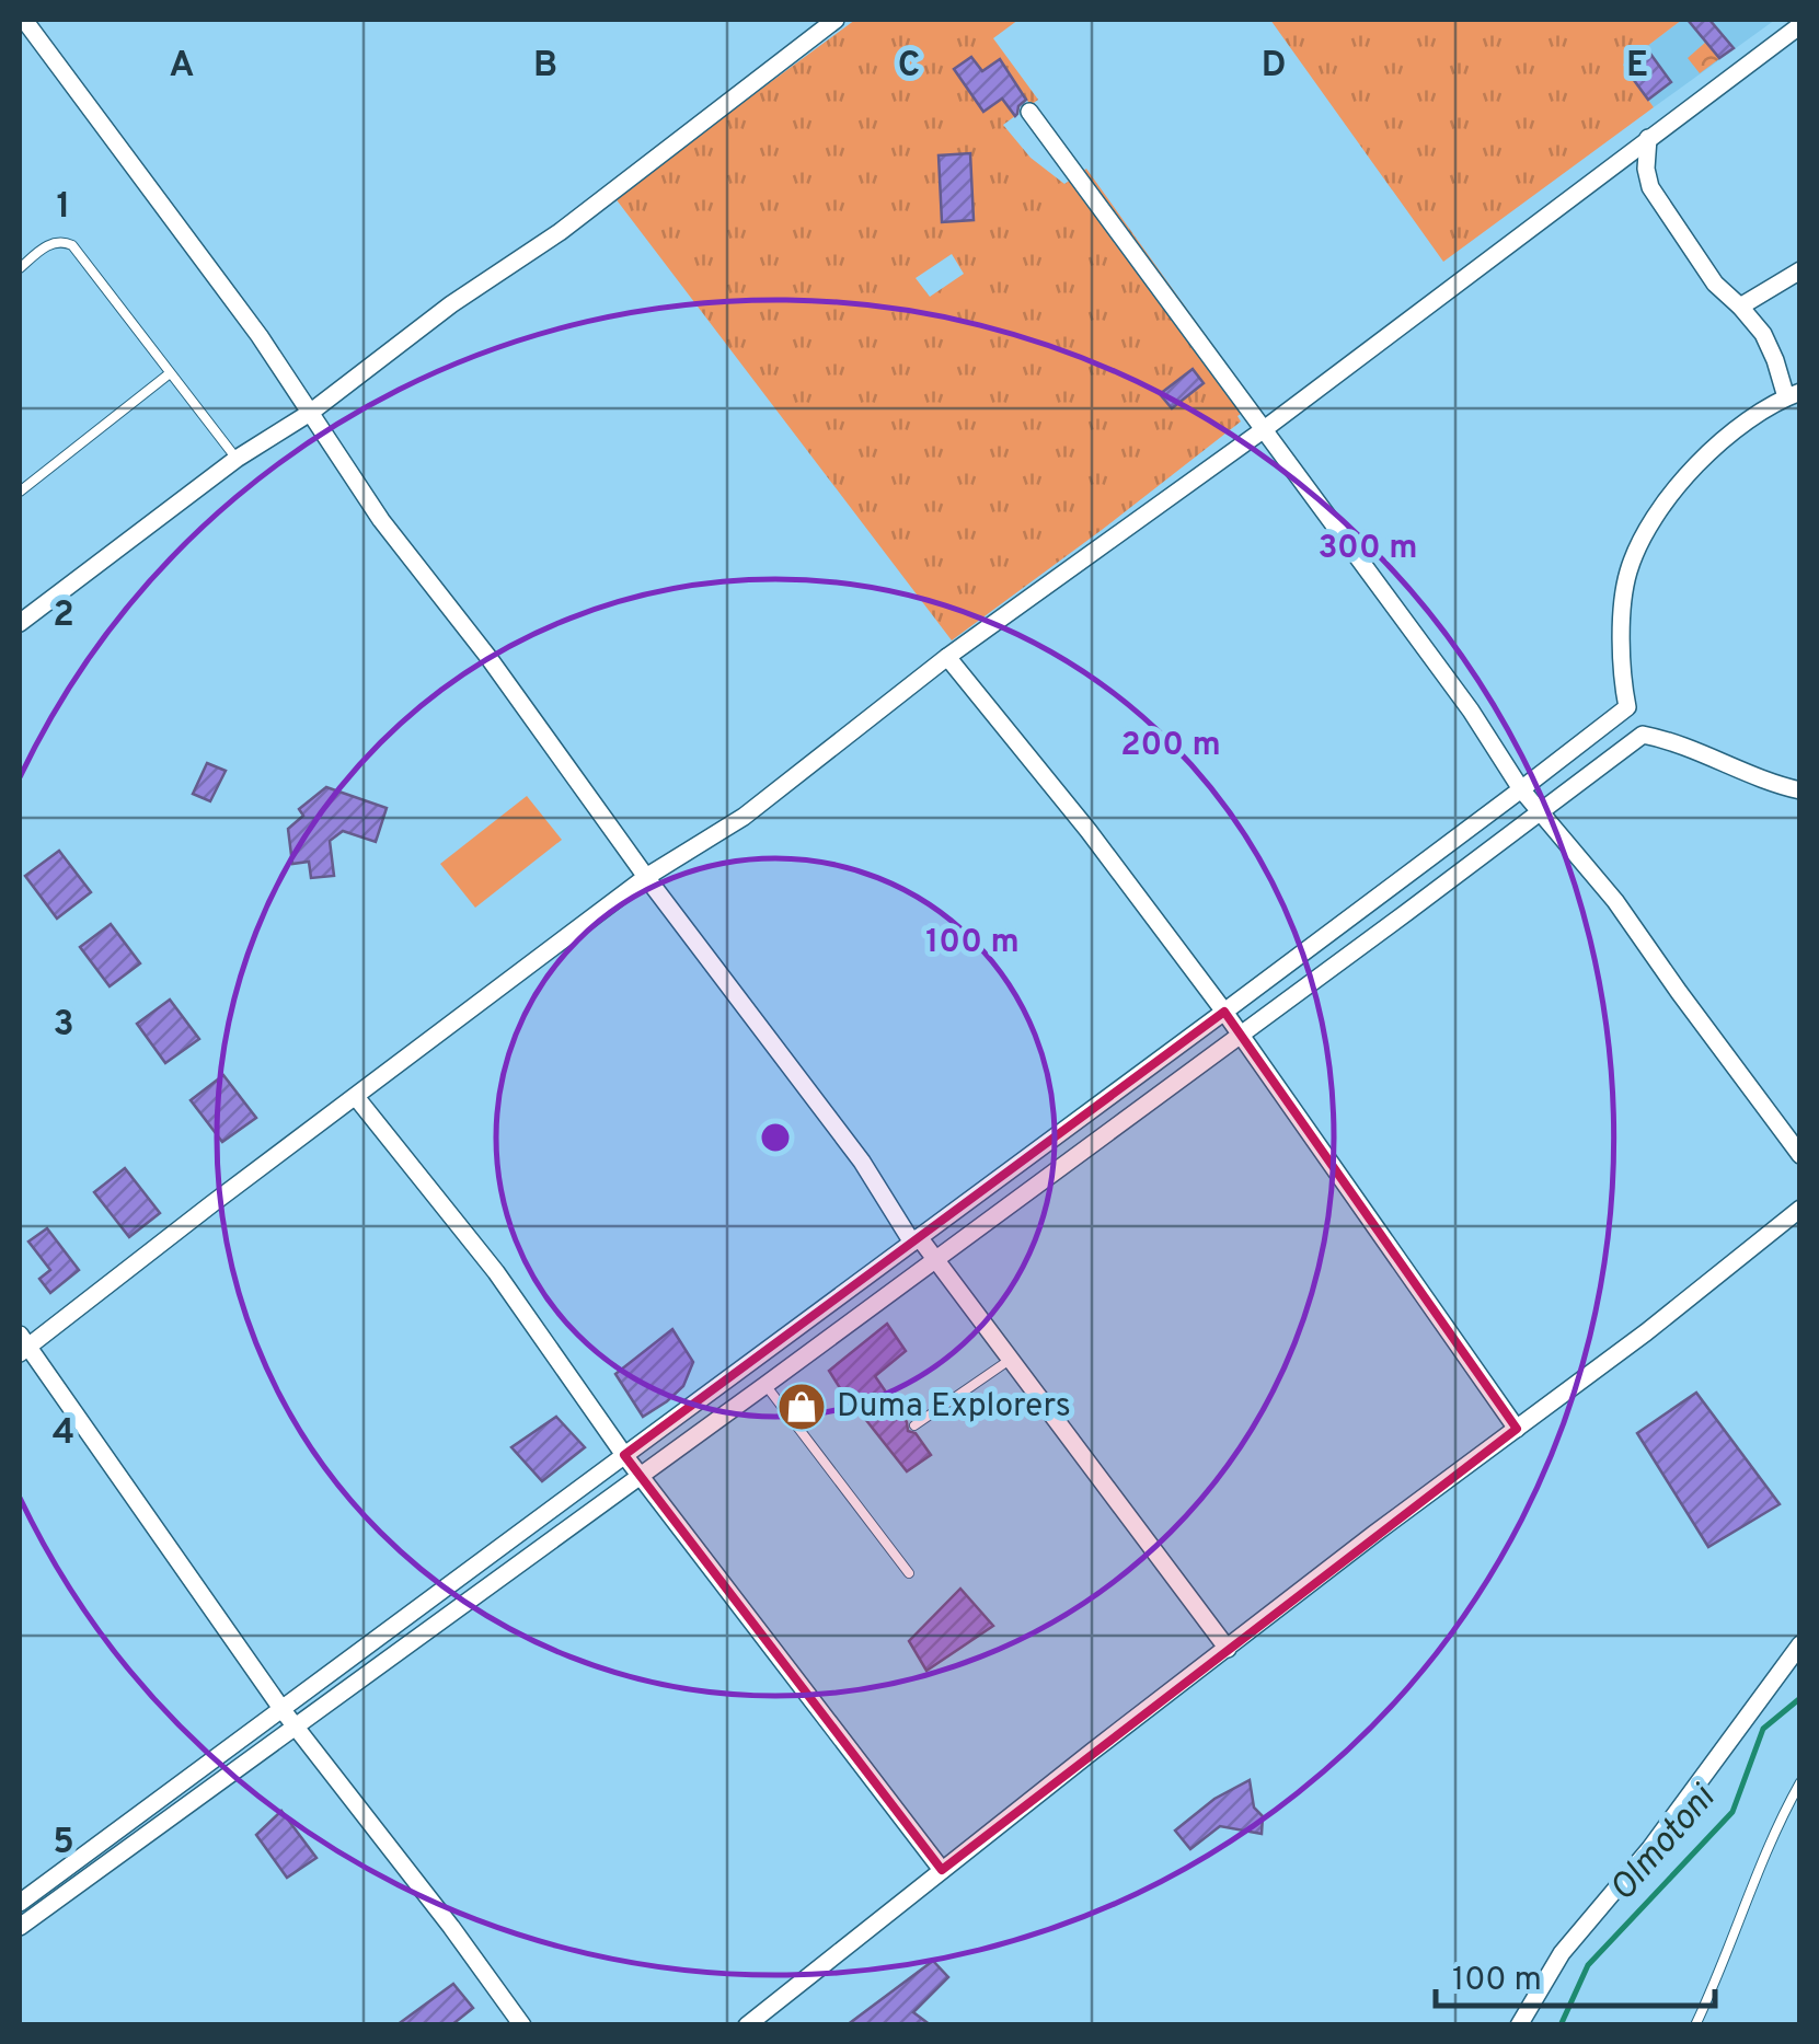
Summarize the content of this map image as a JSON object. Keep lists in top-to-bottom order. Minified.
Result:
{"water":["Olmotoni"],"places":{"shop":["Duma Explorers"]},"scale_bar":"100 m","grid":{"columns":["A","B","C","D","E"],"rows":["1","2","3","4","5"]},"rings":["300 m","200 m","100 m"]}
